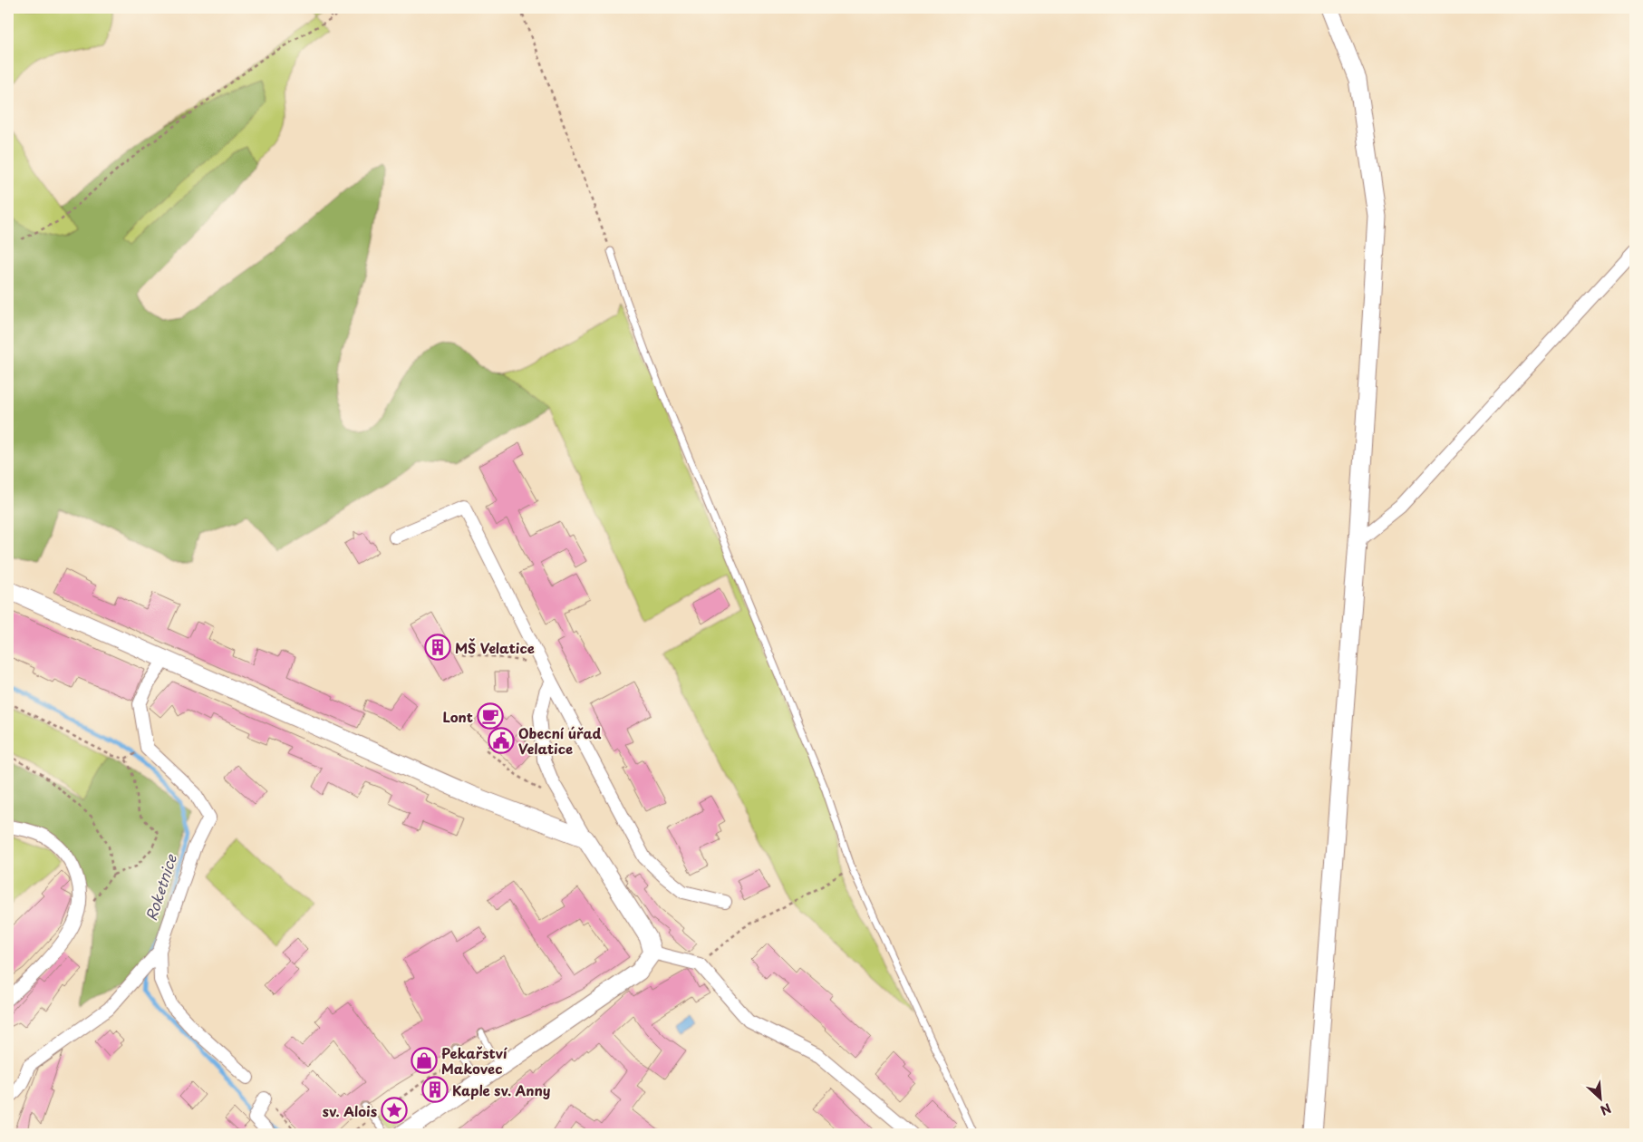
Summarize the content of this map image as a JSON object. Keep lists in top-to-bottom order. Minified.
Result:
{"water":["Roketnice"],"places":{"building":["MŠ Velatice","Kaple sv. Anny"],"cafe":["Lont"],"public building":["Obecní úřad Velatice"],"shop":["Pekařství Makovec"],"place":["sv. Alois"]},"north":"bottom right"}
